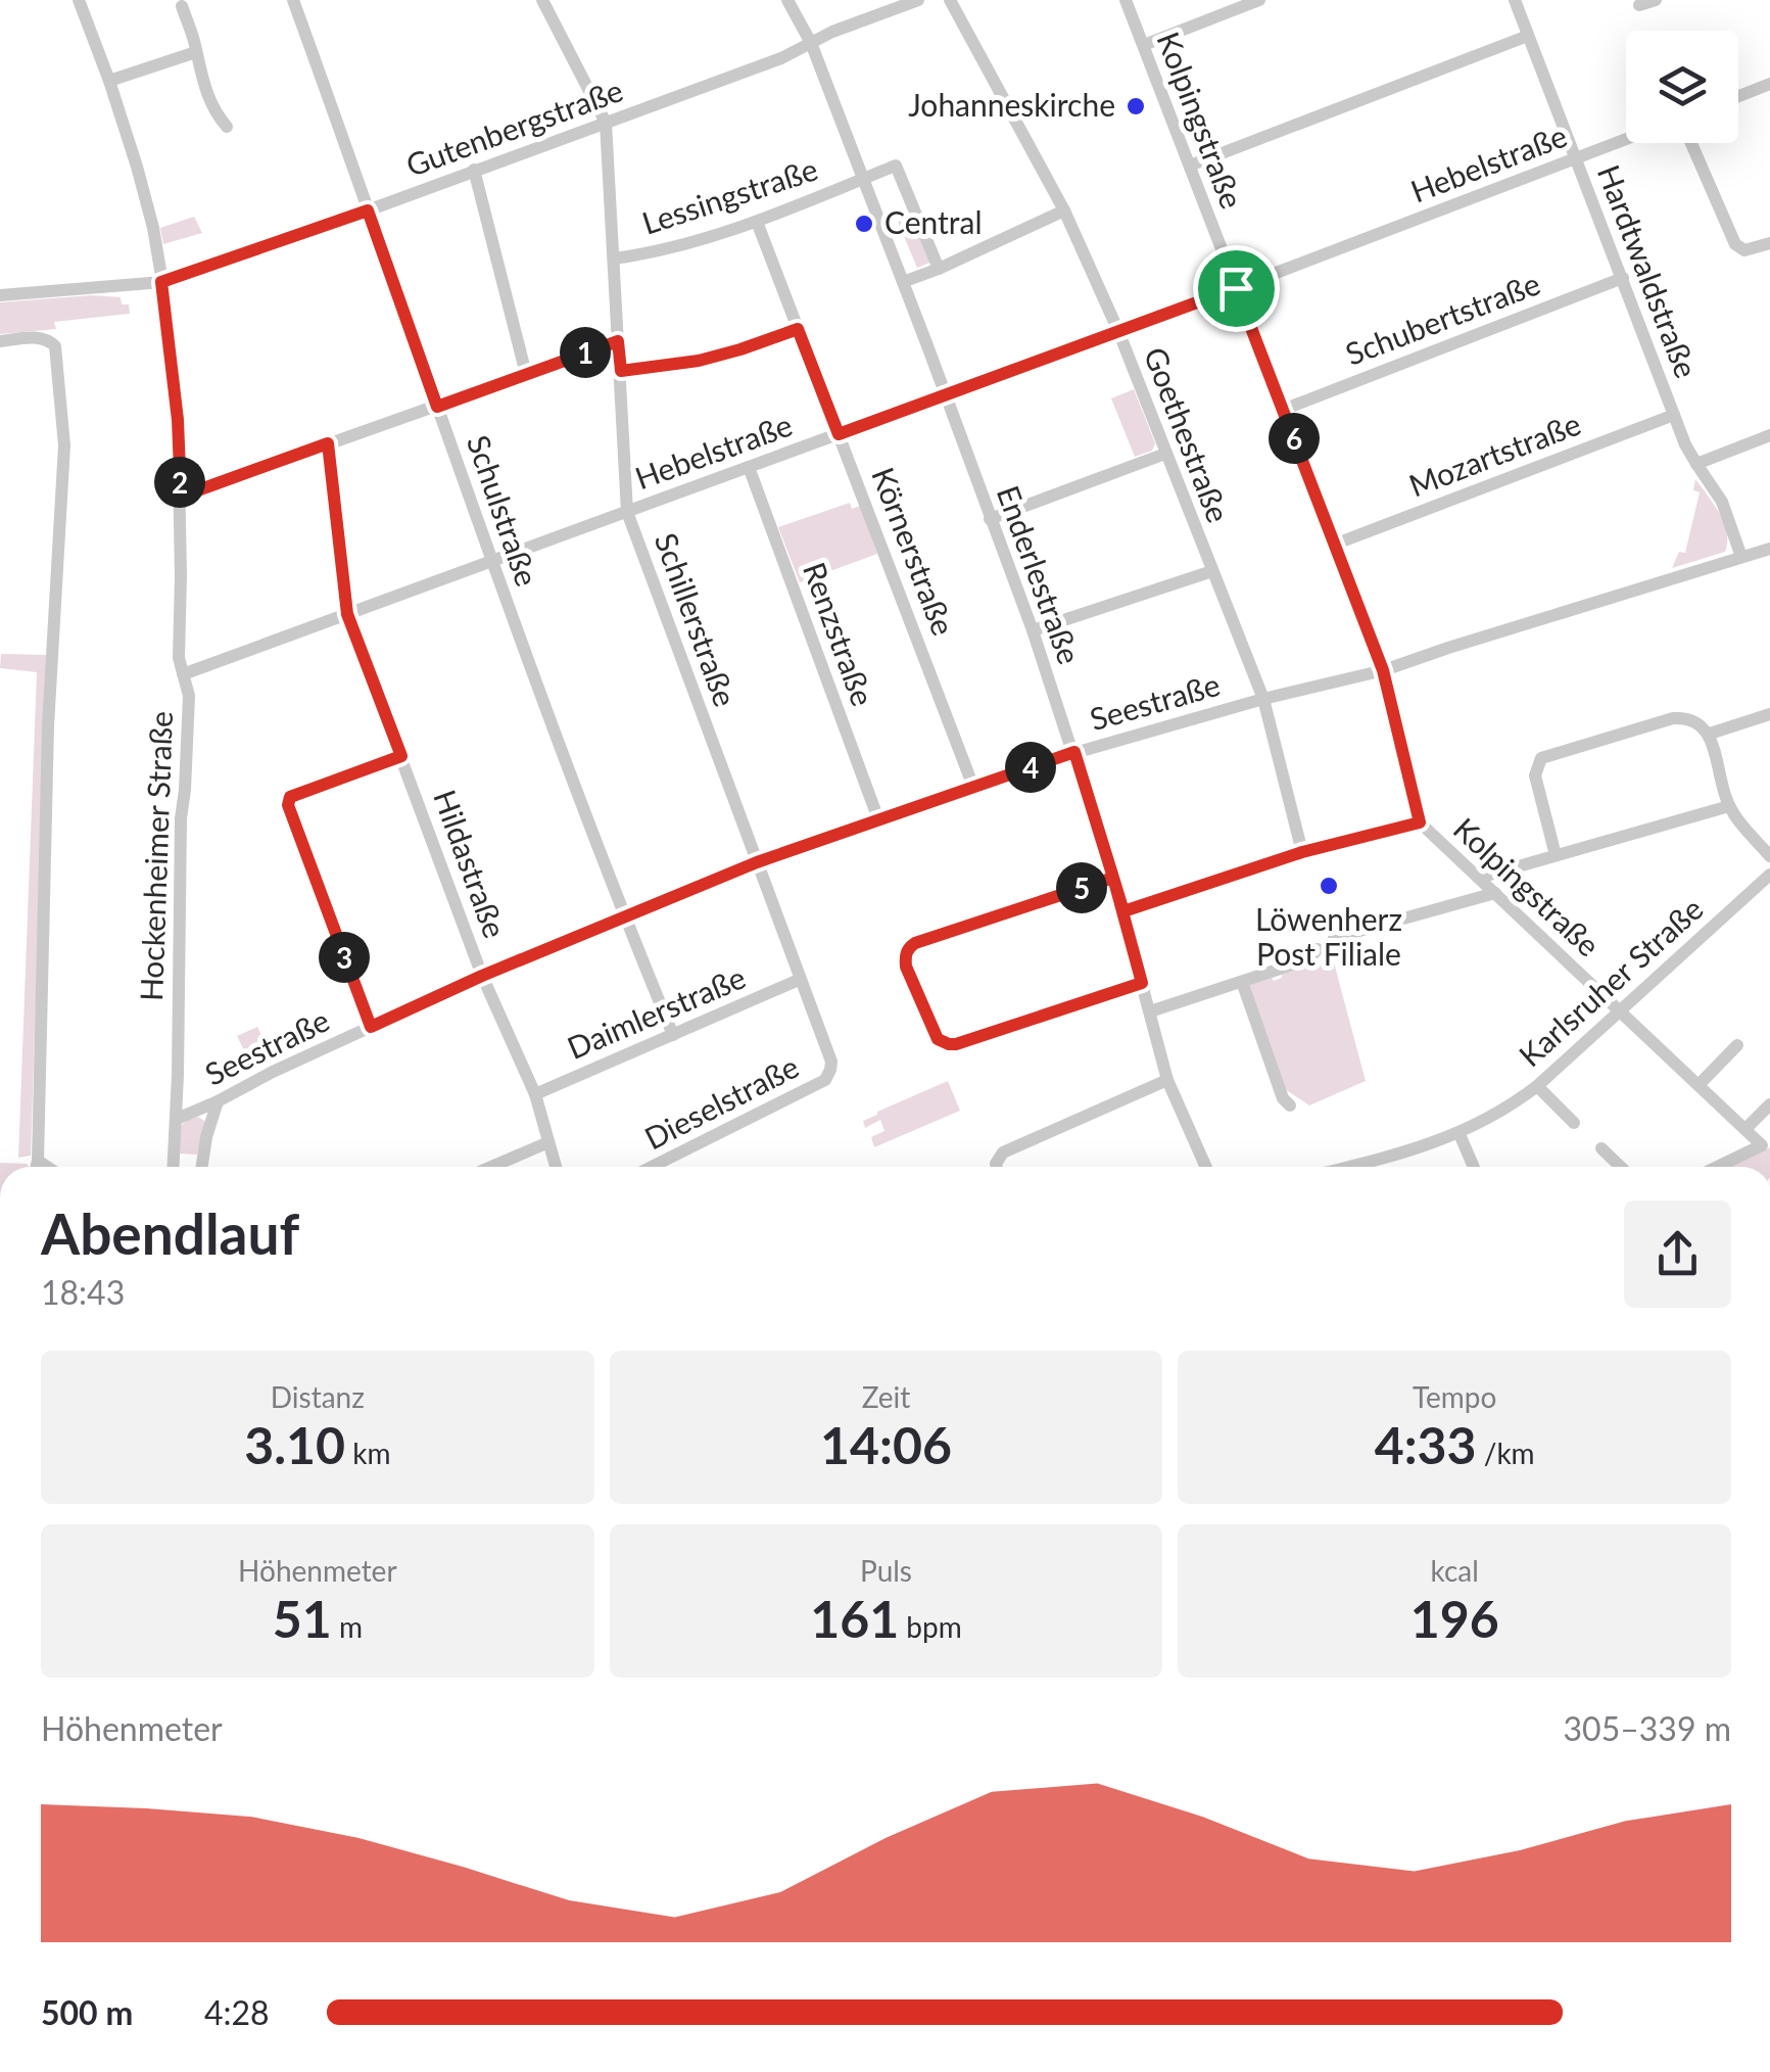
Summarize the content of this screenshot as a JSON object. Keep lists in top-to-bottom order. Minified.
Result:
{"streets":{"street":["Kolpingstraße","Gutenbergstraße","Hebelstraße","Lessingstraße","Hardtwaldstraße","Schubertstraße","Goethestraße","Mozartstraße","Schulstraße","Körnerstraße","Enderlestraße","Schillerstraße","Renzstraße","Seestraße","Hockenheimer Straße","Hildastraße","Karlsruher Straße","Daimlerstraße","Dieselstraße"]},"crossings":[["Kolpingstraße","Hebelstraße"],["Kolpingstraße","Schubertstraße"],["Kolpingstraße","Mozartstraße"],["Kolpingstraße","Seestraße"],["Kolpingstraße","Karlsruher Straße"],["Gutenbergstraße","Schulstraße"],["Gutenbergstraße","Enderlestraße"],["Gutenbergstraße","Schillerstraße"],["Gutenbergstraße","Hockenheimer Straße"],["Hebelstraße","Hardtwaldstraße"],["Hebelstraße","Goethestraße"],["Hebelstraße","Schulstraße"],["Hebelstraße","Körnerstraße"],["Hebelstraße","Enderlestraße"],["Hebelstraße","Schillerstraße"],["Hebelstraße","Renzstraße"],["Hebelstraße","Hockenheimer Straße"],["Hebelstraße","Hildastraße"],["Lessingstraße","Körnerstraße"],["Lessingstraße","Enderlestraße"],["Lessingstraße","Schillerstraße"],["Hardtwaldstraße","Schubertstraße"],["Hardtwaldstraße","Mozartstraße"],["Hardtwaldstraße","Seestraße"],["Goethestraße","Seestraße"],["Schulstraße","Seestraße"],["Schulstraße","Daimlerstraße"],["Körnerstraße","Seestraße"],["Enderlestraße","Seestraße"],["Schillerstraße","Seestraße"],["Schillerstraße","Daimlerstraße"],["Schillerstraße","Dieselstraße"],["Renzstraße","Seestraße"],["Seestraße","Hockenheimer Straße"],["Seestraße","Hildastraße"],["Hildastraße","Daimlerstraße"]],"places":["Johanneskirche","Central","Löwenherz Post Filiale"],"page":{"pins":["1","6","2","4","5","3"],"heading":["Abendlauf","18:43"],"stats":[["Distanz","3.10 km"],["Zeit","14:06"],["Tempo","4:33 /km"],["Höhenmeter","51 m"],["Puls","161 bpm"],["kcal","196"]],"chart":["Höhenmeter","305–339 m"],"list":[{"name":"500 m","note":"4:28"}]}}
